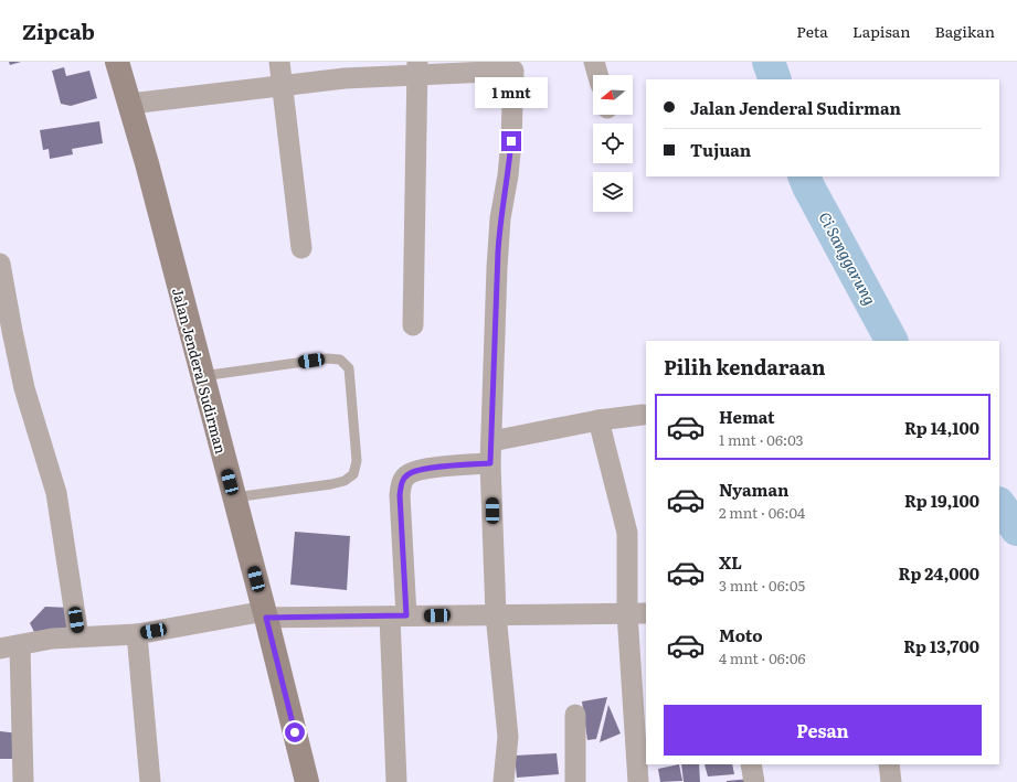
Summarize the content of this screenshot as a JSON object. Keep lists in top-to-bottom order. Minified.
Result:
{"streets":{"main road":["Jalan Jenderal Sudirman"]},"water":["Ci Sanggarung"],"north":"left","page":{"header":"Zipcab","nav":["Peta","Lapisan","Bagikan"],"bubble":"1 mnt","banner":["Jalan Jenderal Sudirman","Tujuan"],"heading":"Pilih kendaraan","list":[{"name":"Hemat","note":"1 mnt · 06:03","value":"Rp 14,100"},{"name":"Nyaman","note":"2 mnt · 06:04","value":"Rp 19,100"},{"name":"XL","note":"3 mnt · 06:05","value":"Rp 24,000"},{"name":"Moto","note":"4 mnt · 06:06","value":"Rp 13,700"}],"buttons":"Pesan"}}
